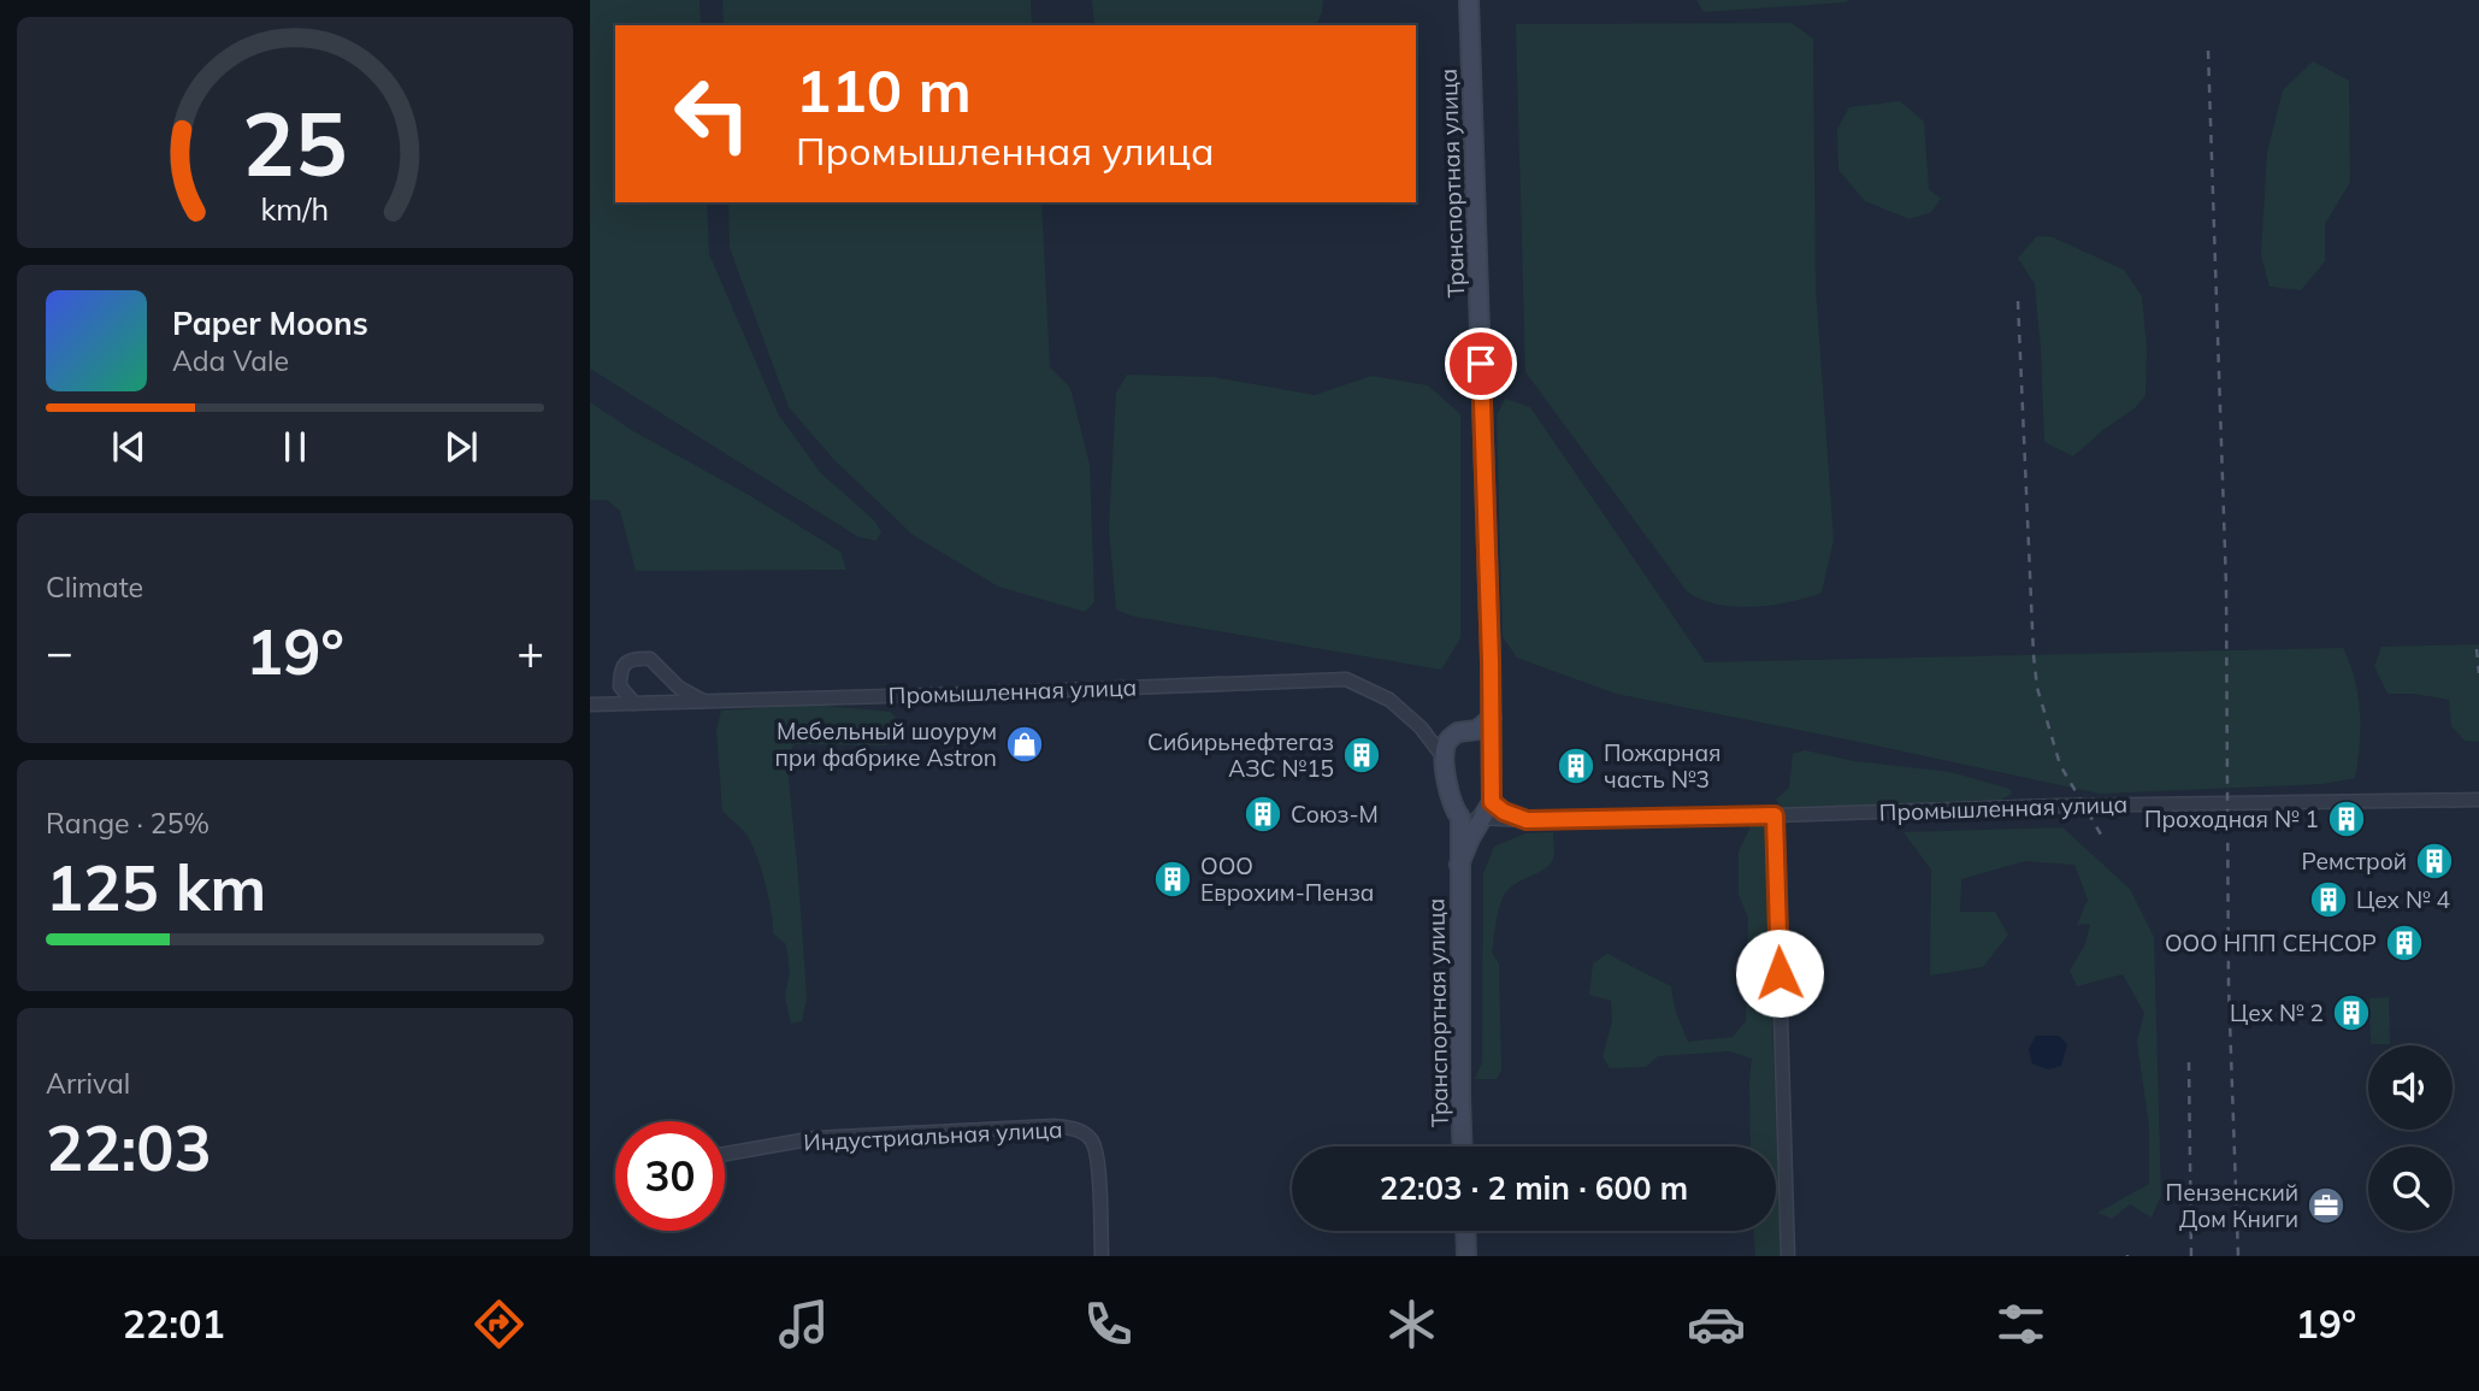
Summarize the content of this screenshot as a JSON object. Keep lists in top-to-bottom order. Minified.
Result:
{"streets":{"street":["Транспортная улица","Промышленная улица","Индустриальная улица"]},"crossings":[["Транспортная улица","Промышленная улица"]],"places":{"shop":["Мебельный шоурум при фабрике Astron"],"building":["Сибирьнефтегаз АЗС №15","Пожарная часть №3","Союз-М","Проходная № 1","Ремстрой","ООО Еврохим-Пенза","Цех № 4","ООО НПП СЕНСОР","Цех № 2"],"office":["Пензенский Дом Книги"]},"page":{"turn":["110 m","Промышленная улица"],"song":["Paper Moons","Ada Vale"],"tile":["Climate",["Range · 25%","125 km"],["Arrival","22:03"]],"heat":["−","19°","+"],"limit":"30","trip":"22:03 · 2 min · 600 m","tabs":["22:01","19°"],"gauge":["25","km/h"]}}
